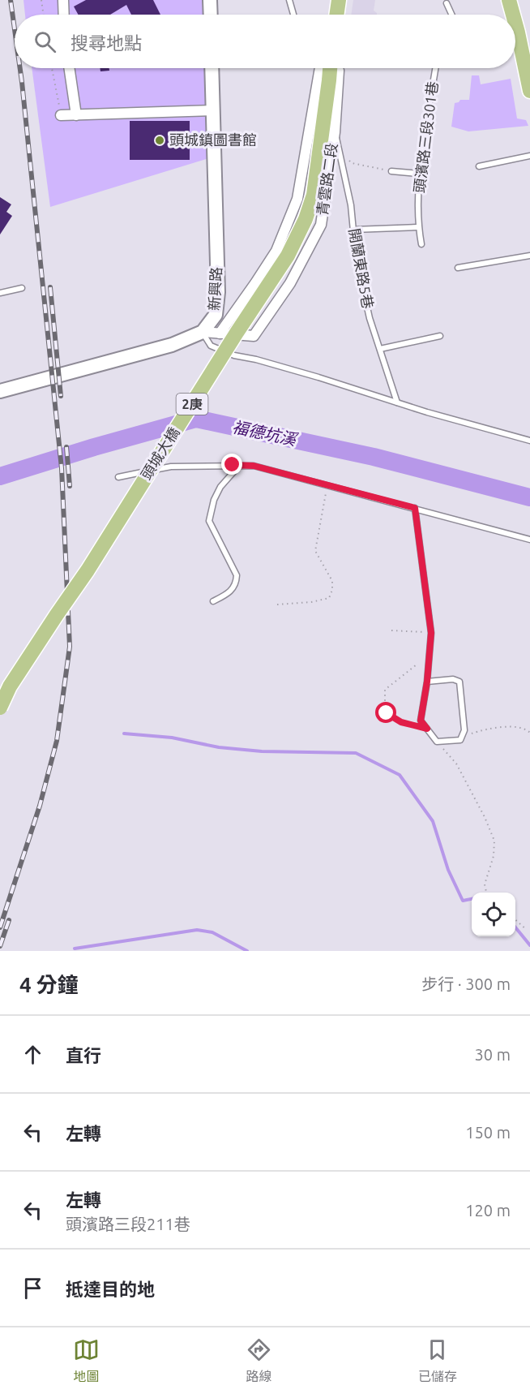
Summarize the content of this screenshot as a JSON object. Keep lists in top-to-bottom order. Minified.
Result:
{"streets":{"main road":["2庚","頭城大橋"],"street":["青雲路二段","新興路"],"lane":["頭濱路三段301巷","開蘭東路5巷"]},"crossings":[["青雲路二段","開蘭東路5巷"],["青雲路二段","新興路"]],"water":["福德坑溪"],"places":["頭城鎮圖書館"],"page":{"search":"搜尋地點","heading":["4 分鐘","步行 · 300 m"],"list":[["直行","30 m"],["左轉","150 m"],["左轉","頭濱路三段211巷","120 m"],"抵達目的地"],"nav":["地圖","路線","已儲存"]}}
